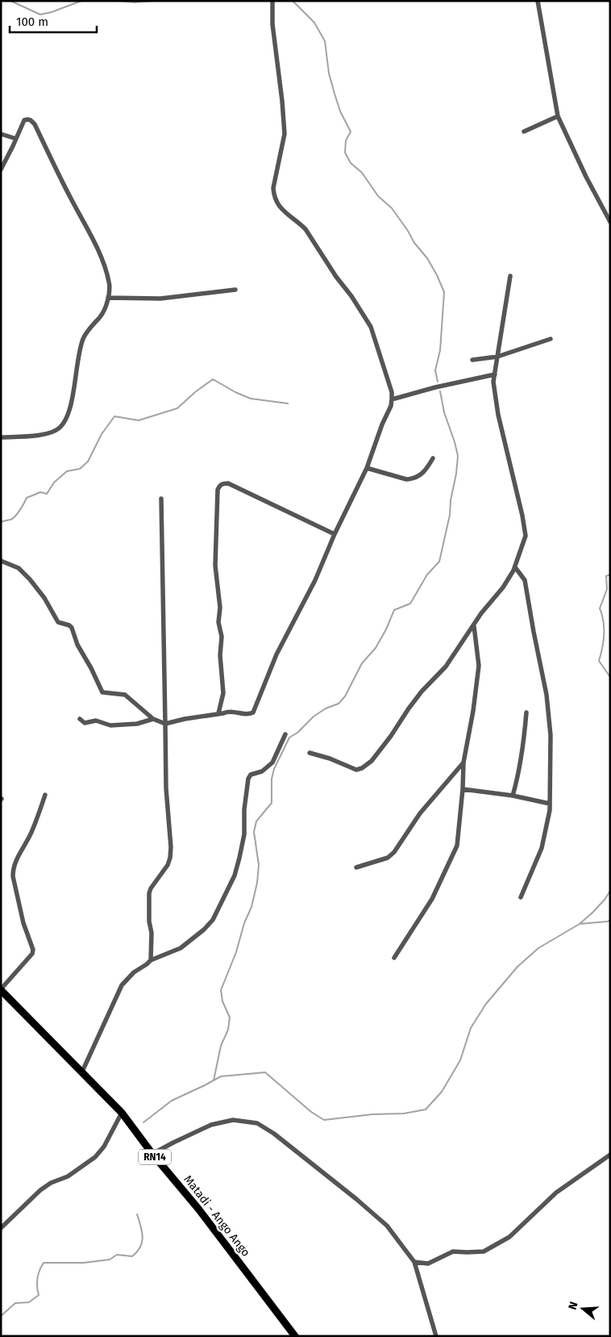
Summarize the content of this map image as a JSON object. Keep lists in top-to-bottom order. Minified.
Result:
{"streets":{"highway":["RN14","Matadi - Ango Ango"]},"scale_bar":"100 m","north":"left"}
